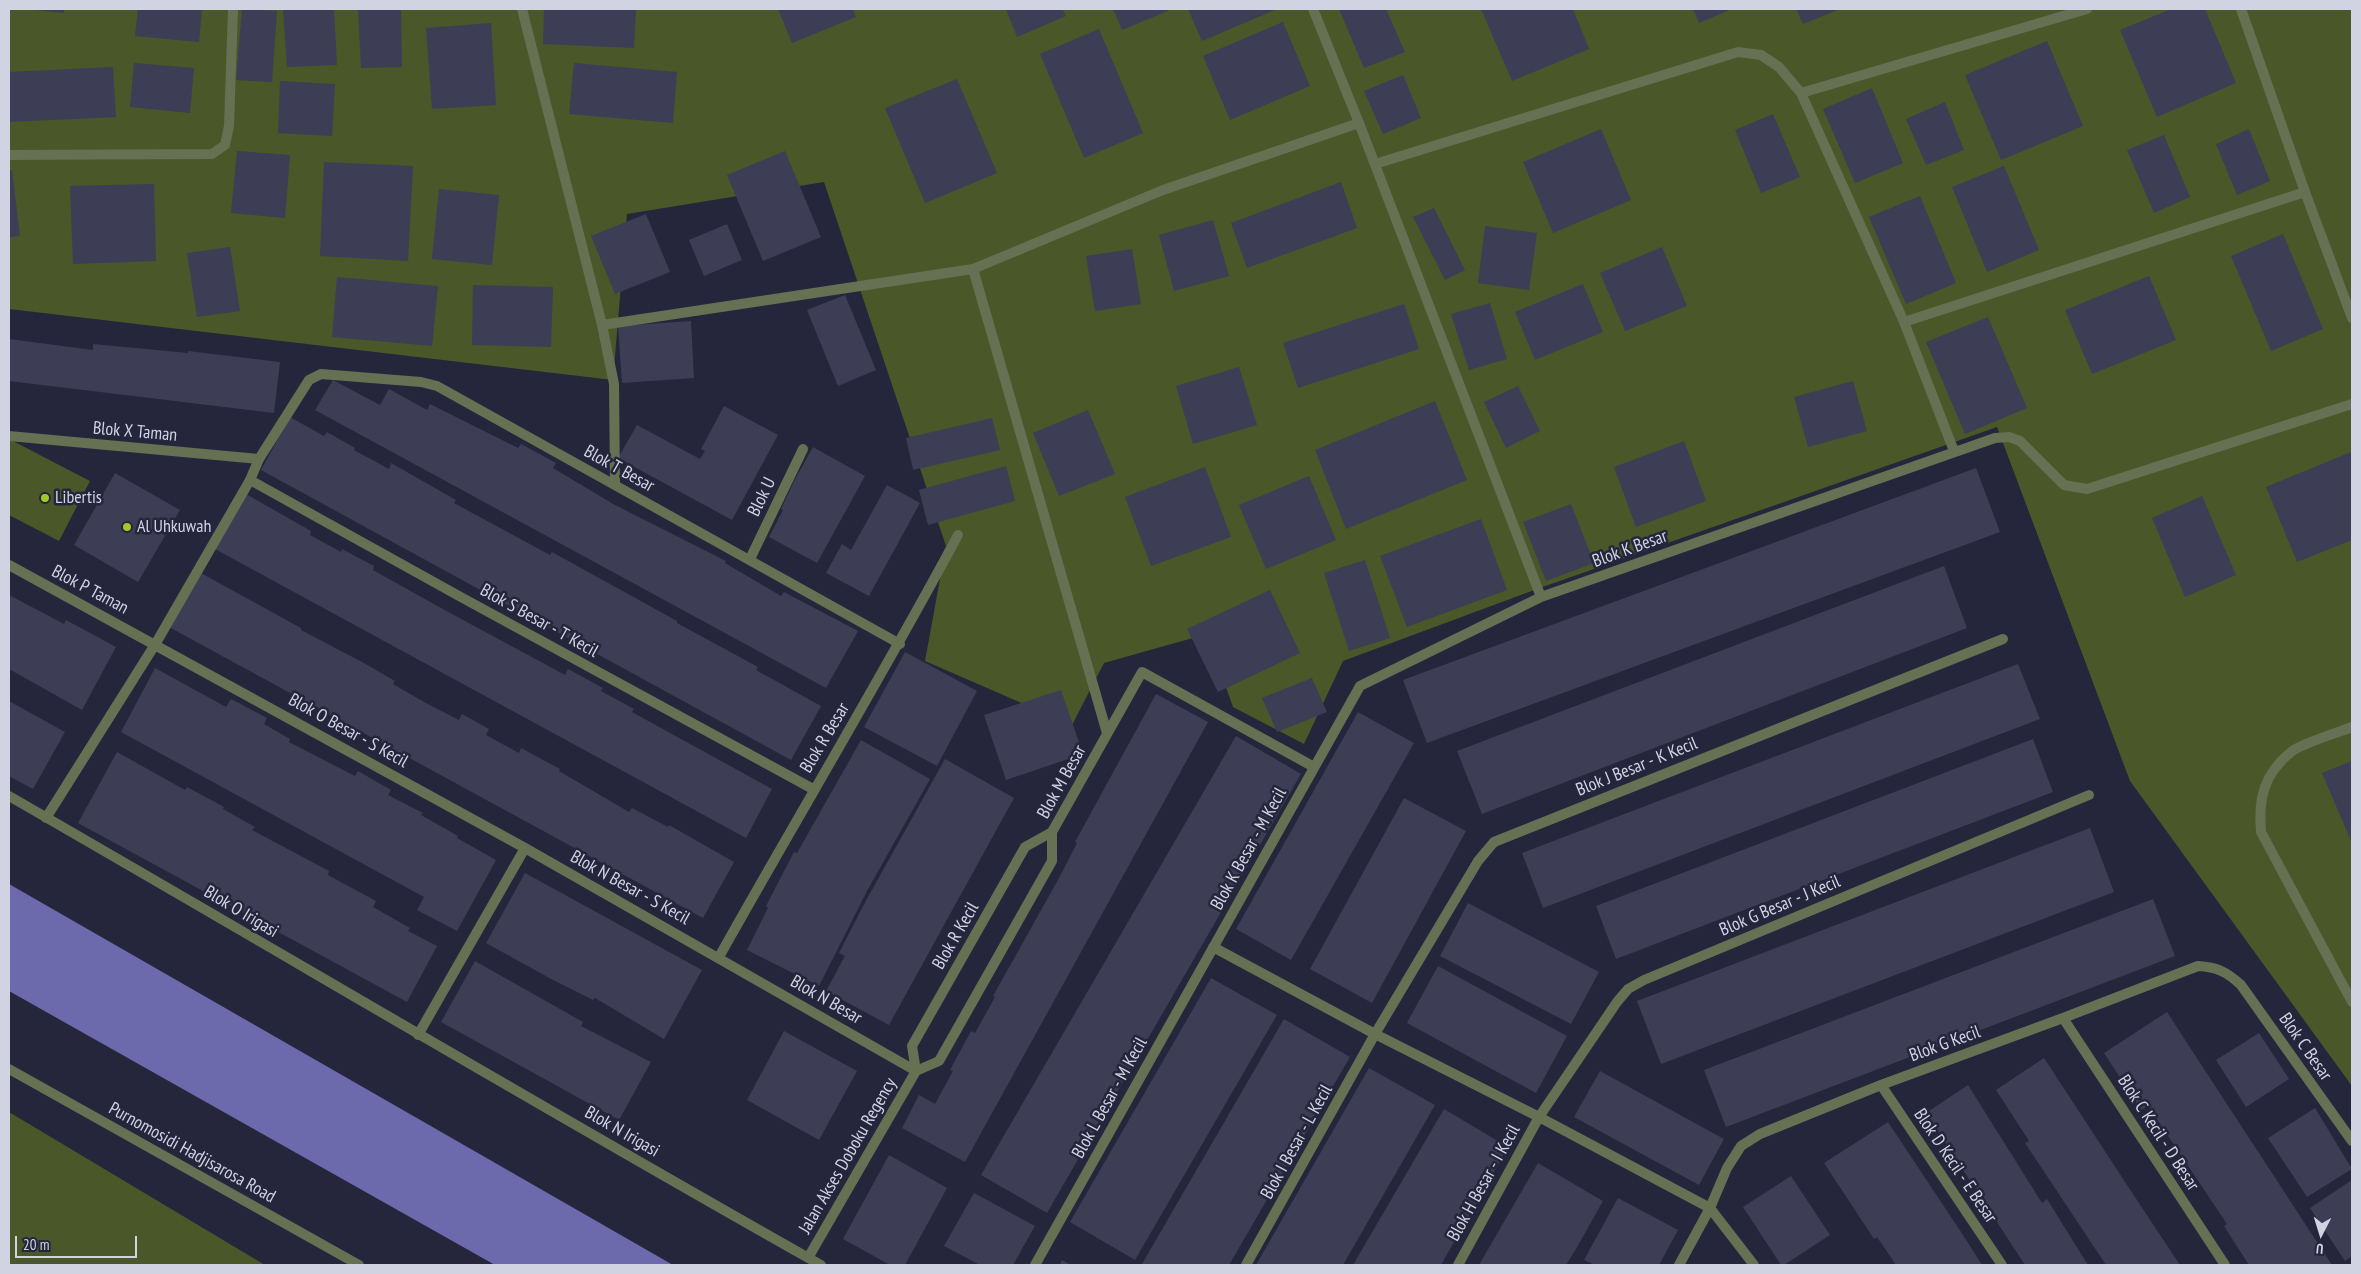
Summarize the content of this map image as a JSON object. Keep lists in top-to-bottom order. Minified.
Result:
{"streets":{"street":["Blok X Taman","Blok T Besar","Blok U","Blok K Besar","Blok P Taman","Blok S Besar - T Kecil","Blok O Besar - S Kecil","Blok R Besar","Blok J Besar - K Kecil","Blok M Besar","Blok K Besar - M Kecil","Blok N Besar - S Kecil","Blok G Besar - J Kecil","Blok O Irigasi","Blok R Kecil","Blok N Besar","Blok G Kecil","Blok C Besar","Blok L Besar - M Kecil","Blok N Irigasi","Blok C Kecil - D Besar","Blok I Besar - L Kecil","Purnomosidi Hadjisarosa Road","Jalan Akses Doboku Regency","Blok D Kecil - E Besar","Blok H Besar - I Kecil"]},"crossings":[["Blok X Taman","Blok T Besar"],["Blok T Besar","Blok U"],["Blok T Besar","Blok R Besar"],["Blok K Besar","Blok M Besar"],["Blok K Besar","Blok K Besar - M Kecil"],["Blok P Taman","Blok O Besar - S Kecil"],["Blok S Besar - T Kecil","Blok R Besar"],["Blok O Besar - S Kecil","Blok N Besar - S Kecil"],["Blok R Besar","Blok N Besar - S Kecil"],["Blok R Besar","Blok N Besar"],["Blok J Besar - K Kecil","Blok I Besar - L Kecil"],["Blok M Besar","Blok K Besar - M Kecil"],["Blok M Besar","Blok R Kecil"],["Blok M Besar","Blok N Besar"],["Blok M Besar","Jalan Akses Doboku Regency"],["Blok K Besar - M Kecil","Blok L Besar - M Kecil"],["Blok N Besar - S Kecil","Blok N Besar"],["Blok G Besar - J Kecil","Blok H Besar - I Kecil"],["Blok O Irigasi","Blok N Irigasi"],["Blok R Kecil","Blok N Besar"],["Blok R Kecil","Jalan Akses Doboku Regency"],["Blok N Besar","Jalan Akses Doboku Regency"],["Blok G Kecil","Blok C Besar"],["Blok G Kecil","Blok C Kecil - D Besar"],["Blok G Kecil","Blok D Kecil - E Besar"],["Blok N Irigasi","Jalan Akses Doboku Regency"]],"places":["Libertis","Al Uhkuwah"],"scale_bar":"20 m","north":"bottom"}
